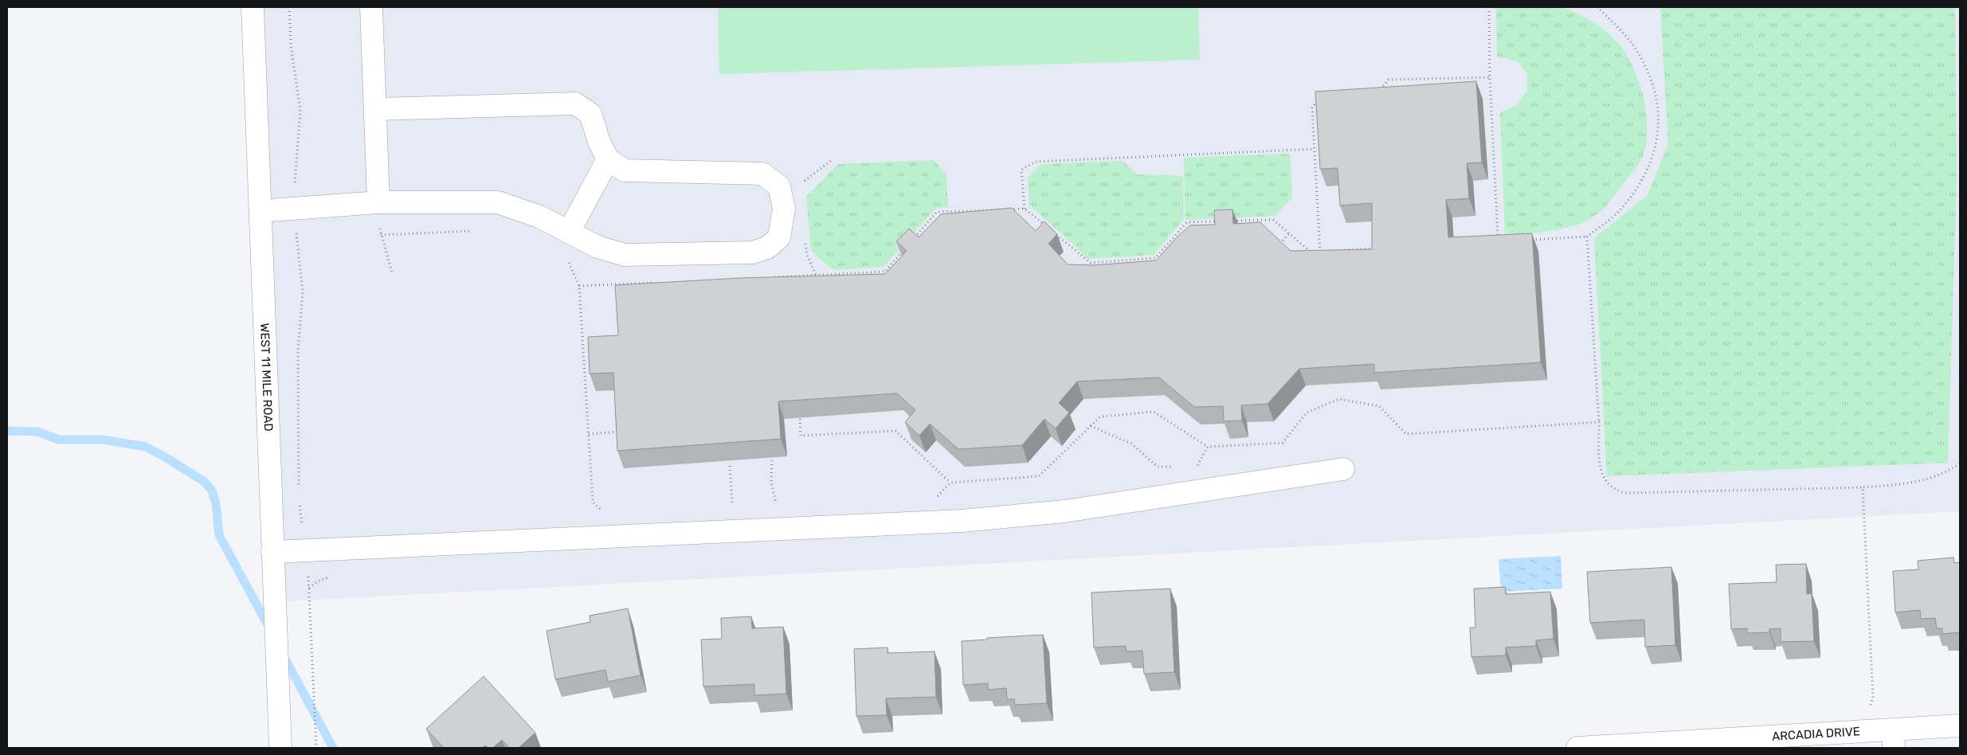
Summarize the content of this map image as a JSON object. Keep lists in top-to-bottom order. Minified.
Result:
{"streets":{"street":["WEST 11 MILE ROAD","ARCADIA DRIVE"]}}
